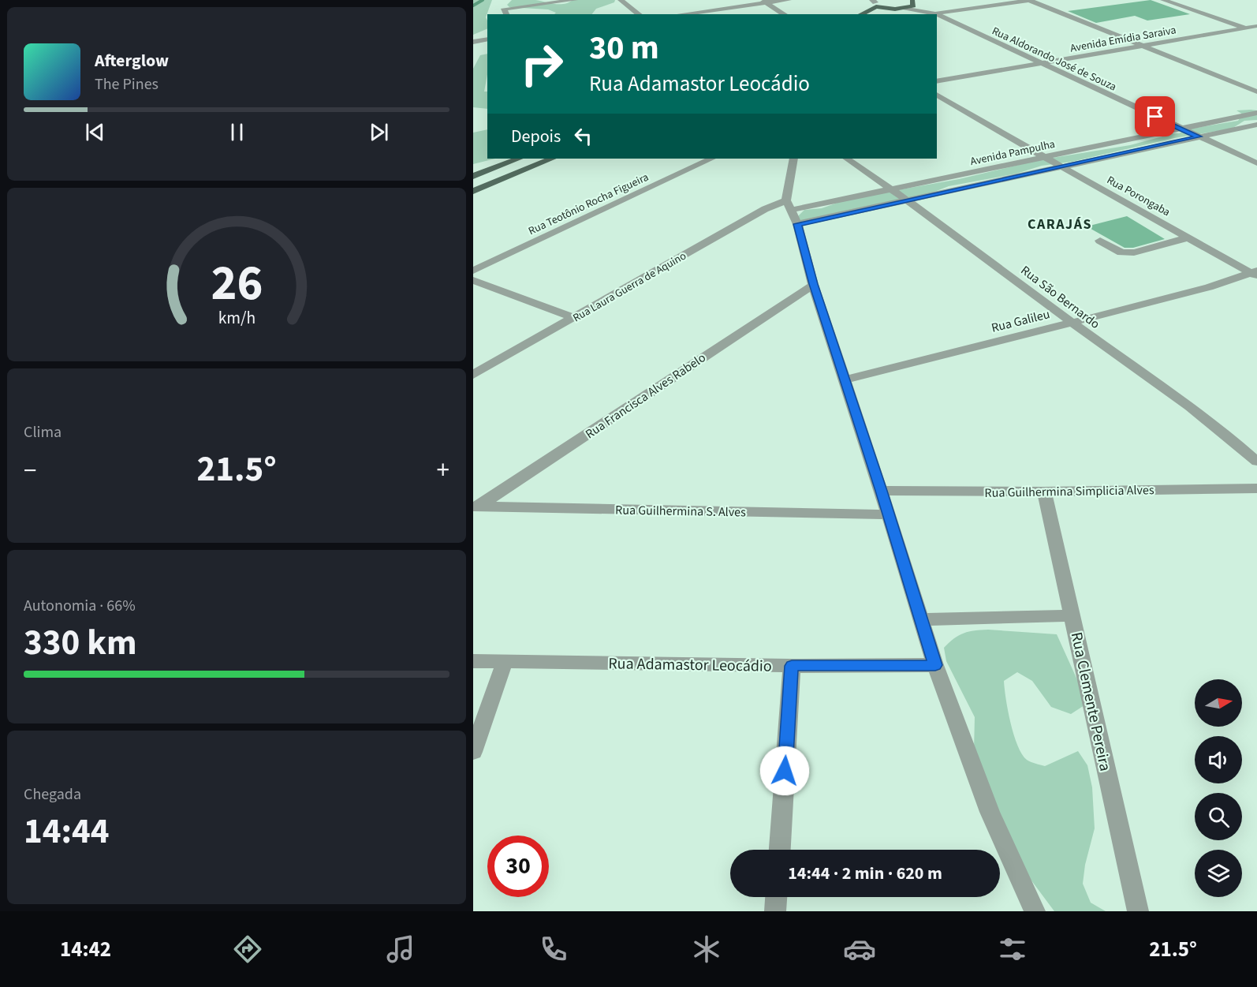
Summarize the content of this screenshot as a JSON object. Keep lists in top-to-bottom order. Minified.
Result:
{"streets":{"street":["Avenida Emídia Saraiva","Rua Aldorando José de Souza","Avenida Pampulha","Rua Porongaba","Rua Teotônio Rocha Figueira","Rua Laura Guerra de Aquino","Rua São Bernardo","Rua Galileu","Rua Francisca Alves Rabelo","Rua Guilhermina Simplicia Alves","Rua Guilhermina S. Alves","Rua Adamastor Leocádio","Rua Clemente Pereira"]},"crossings":[["Avenida Emídia Saraiva","Rua Aldorando José de Souza"],["Rua Aldorando José de Souza","Avenida Pampulha"],["Avenida Pampulha","Rua Porongaba"],["Avenida Pampulha","Rua Laura Guerra de Aquino"],["Avenida Pampulha","Rua São Bernardo"],["Rua Porongaba","Rua Galileu"],["Rua São Bernardo","Rua Galileu"],["Rua Francisca Alves Rabelo","Rua Guilhermina S. Alves"],["Rua Guilhermina Simplicia Alves","Rua Clemente Pereira"]],"districts":["CARAJÁS"],"north":"right","page":{"turn":["30 m","Rua Adamastor Leocádio"],"song":["Afterglow","The Pines"],"then":"Depois","tile":["Clima",["Autonomia · 66%","330 km"],["Chegada","14:44"]],"heat":["−","21.5°","+"],"limit":"30","trip":"14:44 · 2 min · 620 m","tabs":["14:42","21.5°"],"gauge":["26","km/h"]}}
